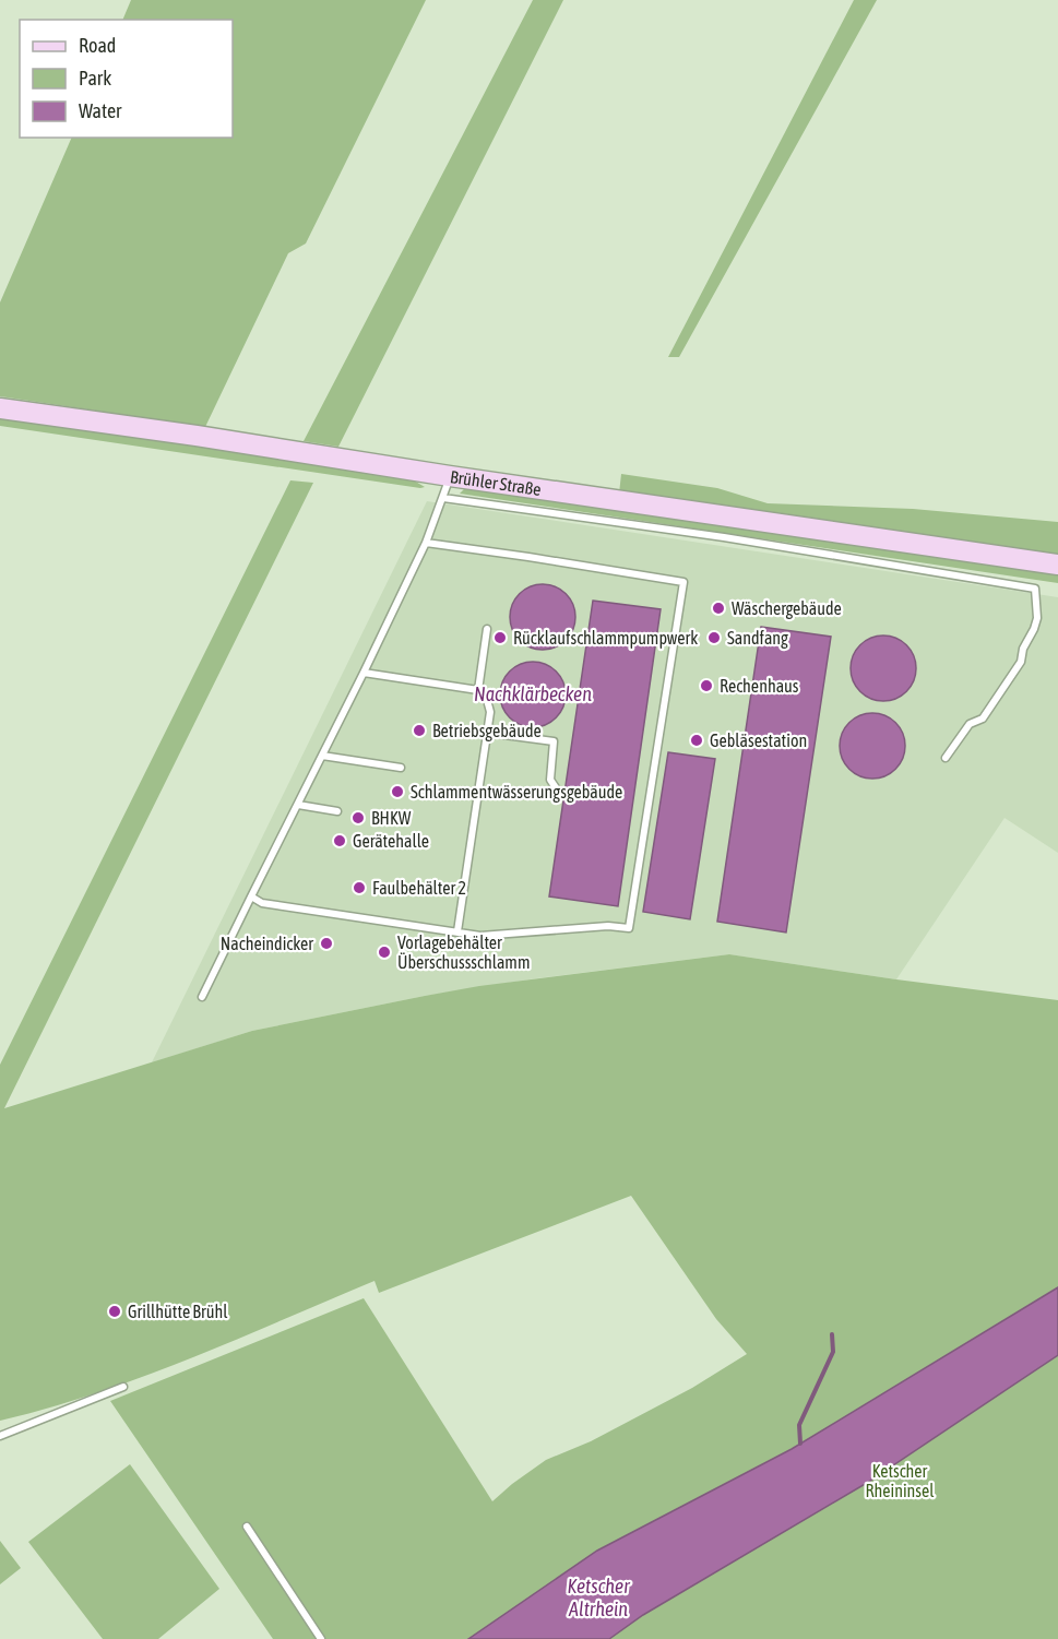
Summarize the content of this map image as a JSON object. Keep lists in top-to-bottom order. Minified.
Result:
{"streets":{"street":["Brühler Straße"]},"water":["Nachklärbecken","Ketscher Altrhein"],"parks":["Ketscher Rheininsel"],"places":["Wäschergebäude","Rücklaufschlammpumpwerk","Sandfang","Rechenhaus","Betriebsgebäude","Gebläsestation","Schlammentwässerungsgebäude","BHKW","Gerätehalle","Faulbehälter 2","Nacheindicker","Vorlagebehälter Überschussschlamm","Grillhütte Brühl"],"legend":["Road","Park","Water"]}
